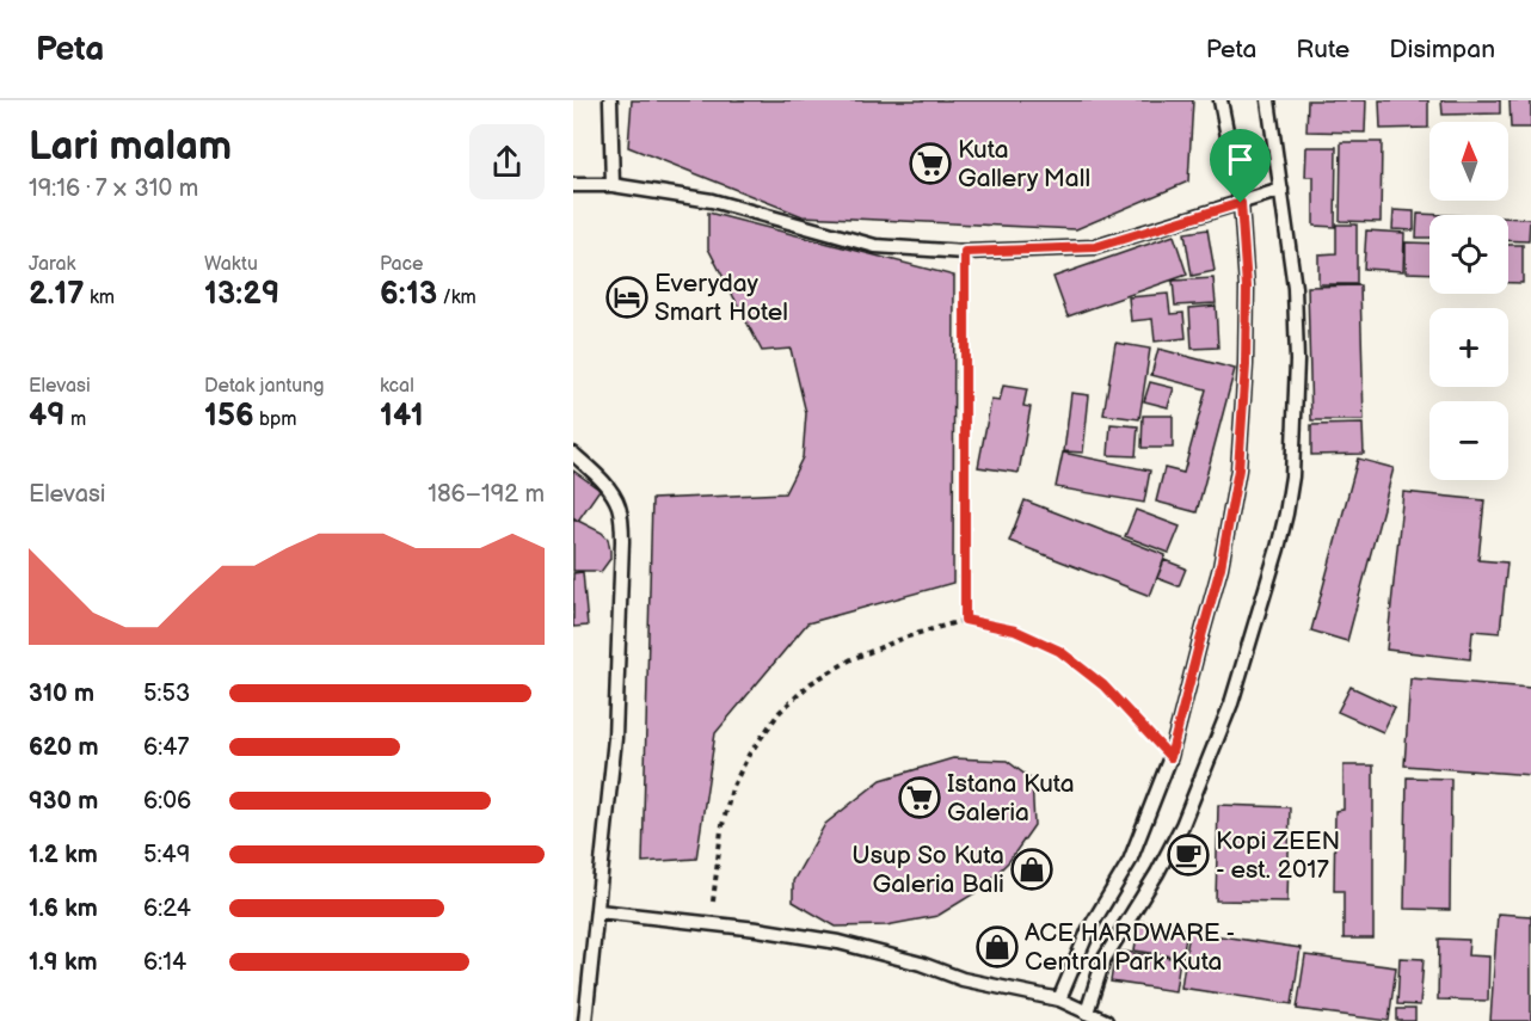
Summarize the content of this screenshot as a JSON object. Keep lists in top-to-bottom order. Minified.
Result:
{"places":{"supermarket":["Kuta Gallery Mall","Istana Kuta Galeria"],"hotel":["Everyday Smart Hotel"],"cafe":["Kopi ZEEN - est. 2017"],"shop":["Usup So Kuta Galeria Bali","ACE HARDWARE - Central Park Kuta"]},"north":"top","page":{"header":"Peta","nav":["Peta","Rute","Disimpan"],"heading":["Lari malam","19:16 · 7 × 310 m"],"map_buttons":["+","−"],"stats":[["Jarak","2.17 km"],["Waktu","13:29"],["Pace","6:13 /km"],["Elevasi","49 m"],["Detak jantung","156 bpm"],["kcal","141"]],"chart":["Elevasi","186–192 m"],"list":[{"name":"310 m","note":"5:53"},{"name":"620 m","note":"6:47"},{"name":"930 m","note":"6:06"},{"name":"1.2 km","note":"5:49"},{"name":"1.6 km","note":"6:24"},{"name":"1.9 km","note":"6:14"}]}}
